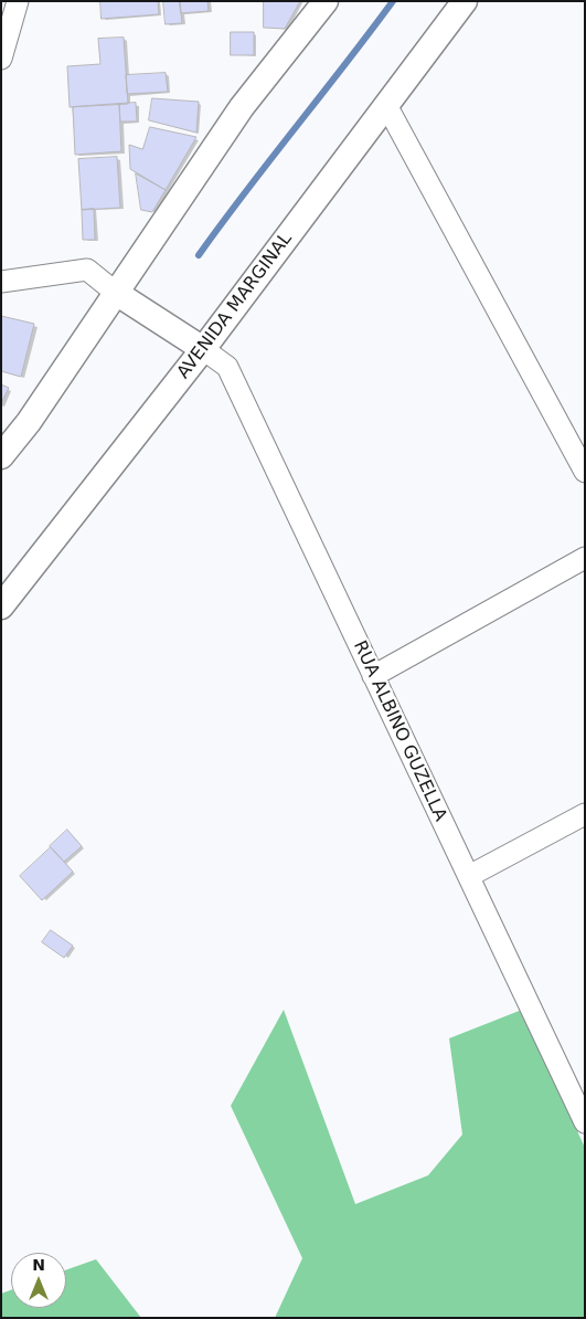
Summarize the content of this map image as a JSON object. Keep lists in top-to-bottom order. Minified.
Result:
{"streets":{"street":["AVENIDA MARGINAL","RUA ALBINO GUZELLA"]},"crossings":[["AVENIDA MARGINAL","RUA ALBINO GUZELLA"]],"north":"top"}
